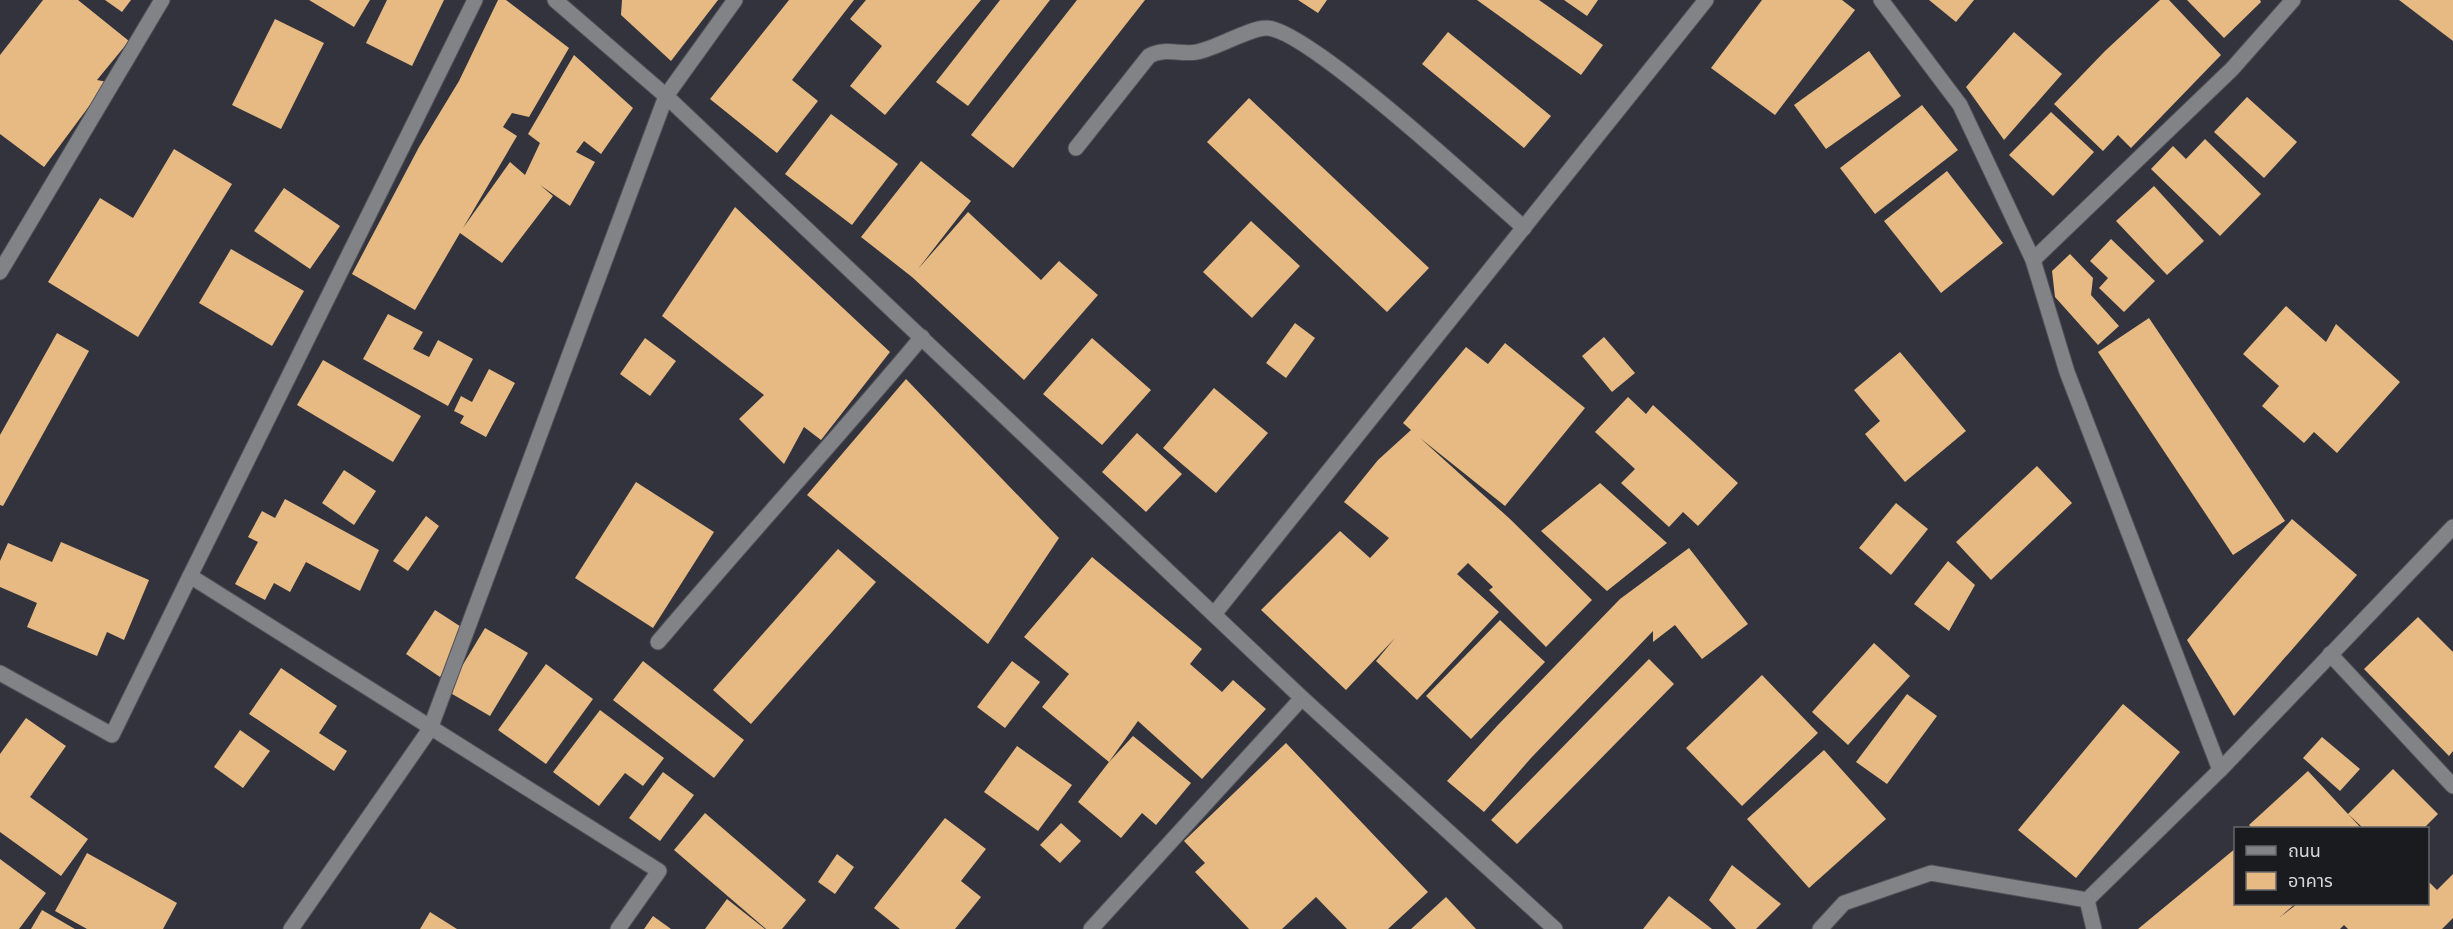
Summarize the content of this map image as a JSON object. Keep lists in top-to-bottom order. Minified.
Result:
{"legend":["ถนน","อาคาร"]}
